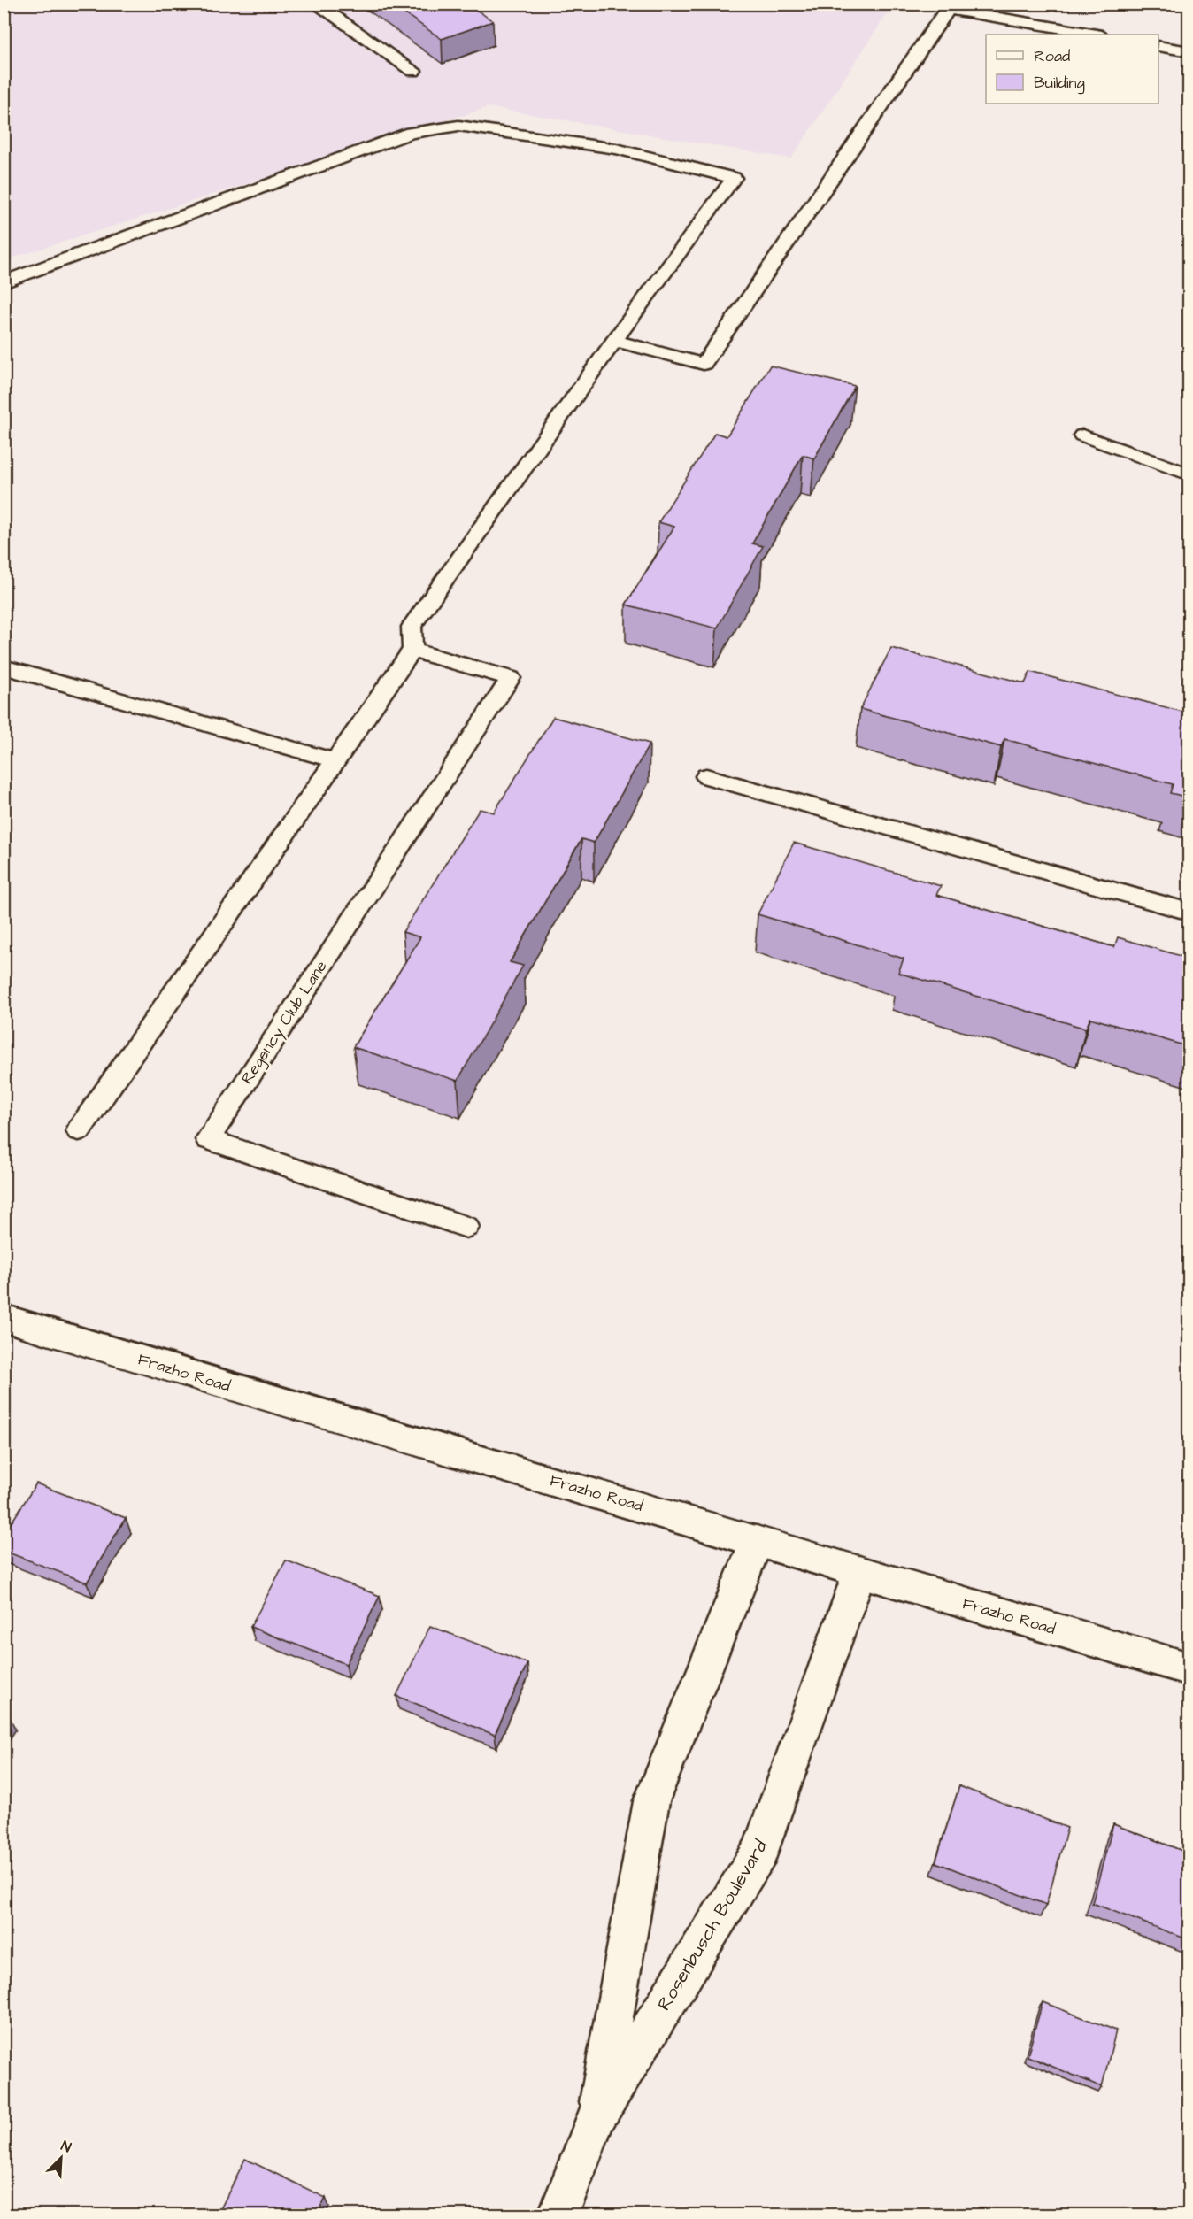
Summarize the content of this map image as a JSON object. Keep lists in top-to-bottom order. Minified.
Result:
{"streets":{"street":["Frazho Road","Rosenbusch Boulevard"],"lane":["Regency Club Lane"]},"crossings":[["Frazho Road","Rosenbusch Boulevard"]],"legend":["Road","Building"],"north":"top right"}
